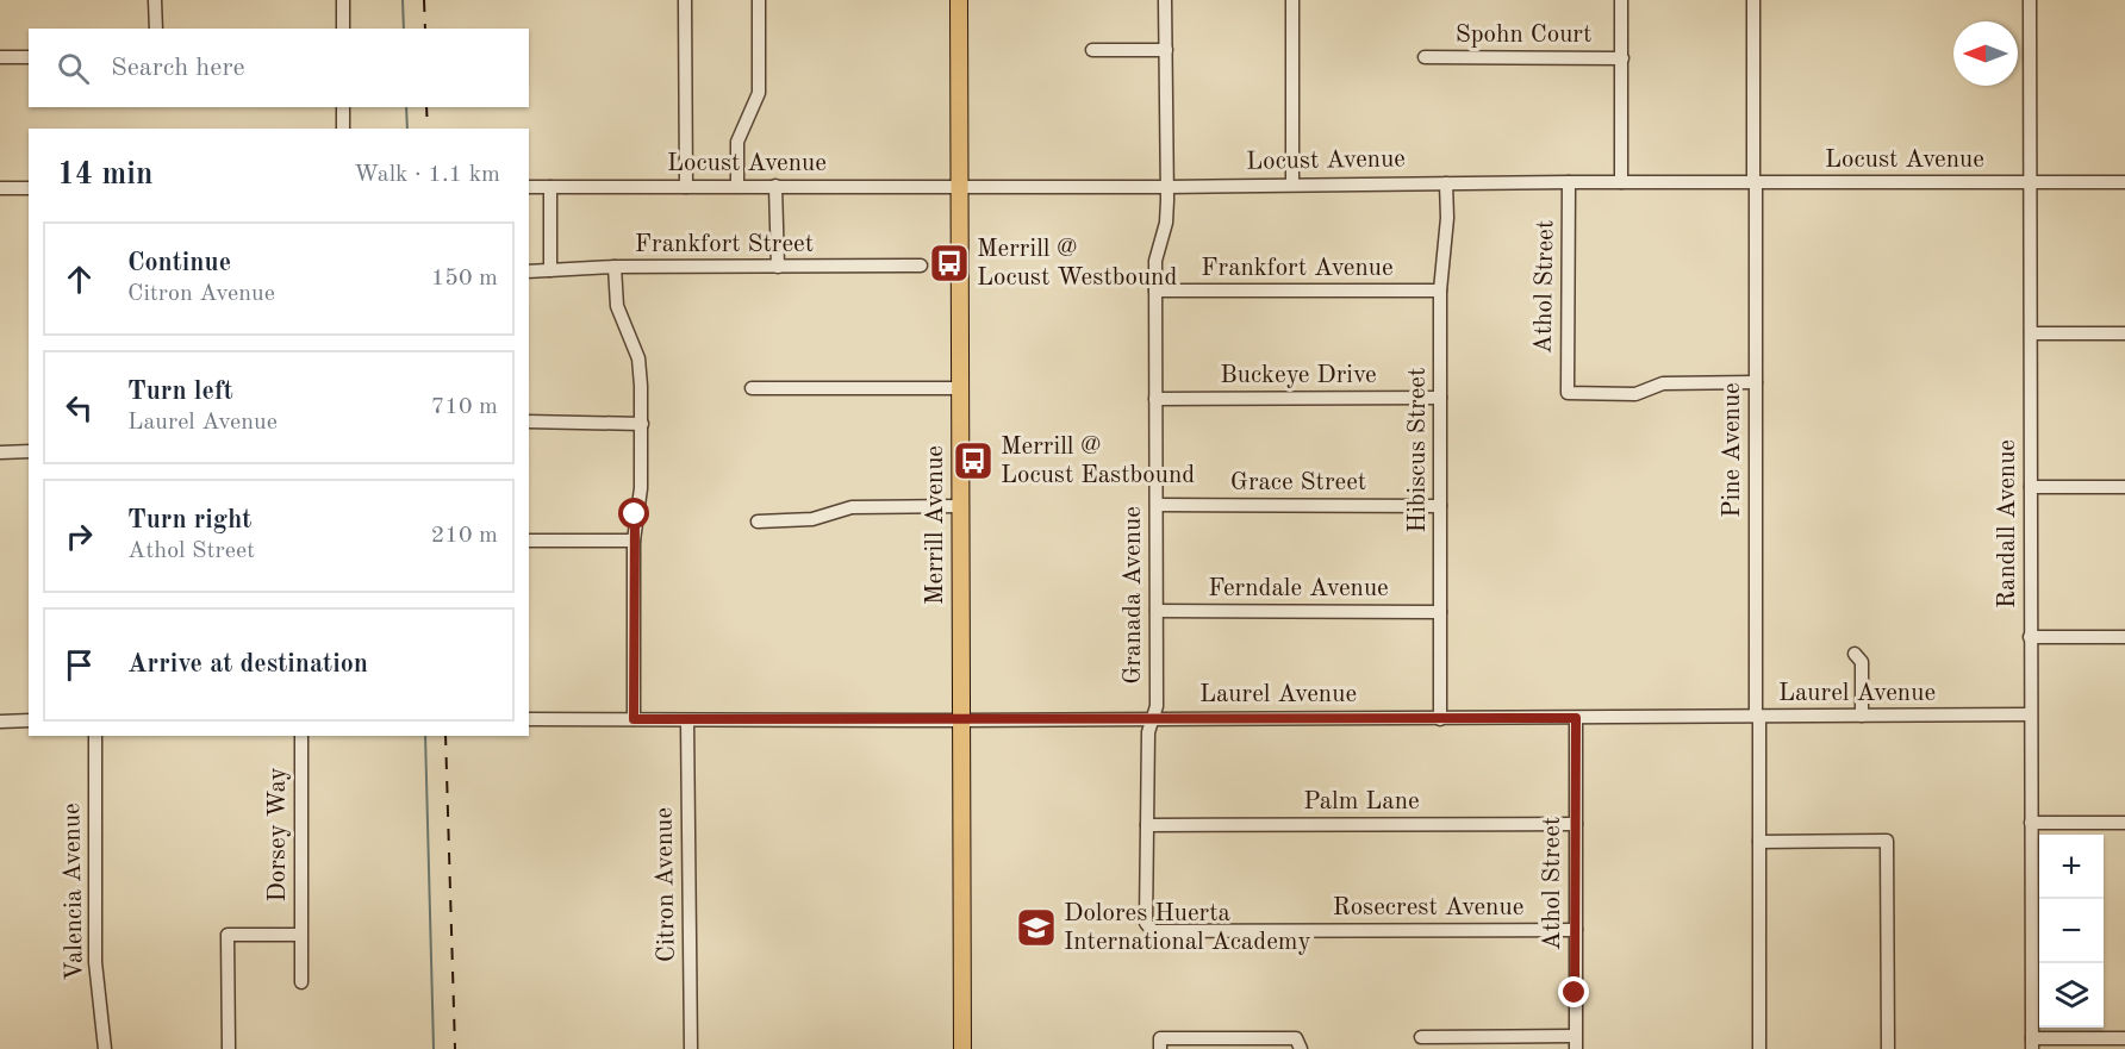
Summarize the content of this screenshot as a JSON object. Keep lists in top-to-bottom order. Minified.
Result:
{"streets":{"main road":["Merrill Avenue"],"street":["Spohn Court","Locust Avenue","Frankfort Street","Frankfort Avenue","Athol Street","Buckeye Drive","Hibiscus Street","Pine Avenue","Grace Street","Randall Avenue","Ferndale Avenue","Granada Avenue","Laurel Avenue","Palm Lane","Dorsey Way","Citron Avenue","Valencia Avenue","Rosecrest Avenue"]},"crossings":[["Locust Avenue","Athol Street"],["Locust Avenue","Hibiscus Street"],["Locust Avenue","Pine Avenue"],["Locust Avenue","Randall Avenue"],["Locust Avenue","Merrill Avenue"],["Locust Avenue","Granada Avenue"],["Frankfort Avenue","Hibiscus Street"],["Frankfort Avenue","Granada Avenue"],["Athol Street","Pine Avenue"],["Athol Street","Laurel Avenue"],["Athol Street","Palm Lane"],["Athol Street","Rosecrest Avenue"],["Buckeye Drive","Hibiscus Street"],["Buckeye Drive","Granada Avenue"],["Hibiscus Street","Grace Street"],["Hibiscus Street","Ferndale Avenue"],["Hibiscus Street","Laurel Avenue"],["Pine Avenue","Laurel Avenue"],["Grace Street","Granada Avenue"],["Randall Avenue","Laurel Avenue"],["Merrill Avenue","Laurel Avenue"],["Ferndale Avenue","Granada Avenue"],["Granada Avenue","Laurel Avenue"],["Granada Avenue","Palm Lane"],["Granada Avenue","Rosecrest Avenue"],["Laurel Avenue","Citron Avenue"]],"places":{"bus stop":["Merrill @ Locust Westbound","Merrill @ Locust Eastbound"],"school or university":["Dolores Huerta International Academy"]},"north":"left","page":{"search":"Search here","heading":["14 min","Walk · 1.1 km"],"list":[["Continue","Citron Avenue","150 m"],["Turn left","Laurel Avenue","710 m"],["Turn right","Athol Street","210 m"],"Arrive at destination"],"map_buttons":["+","−"]}}
